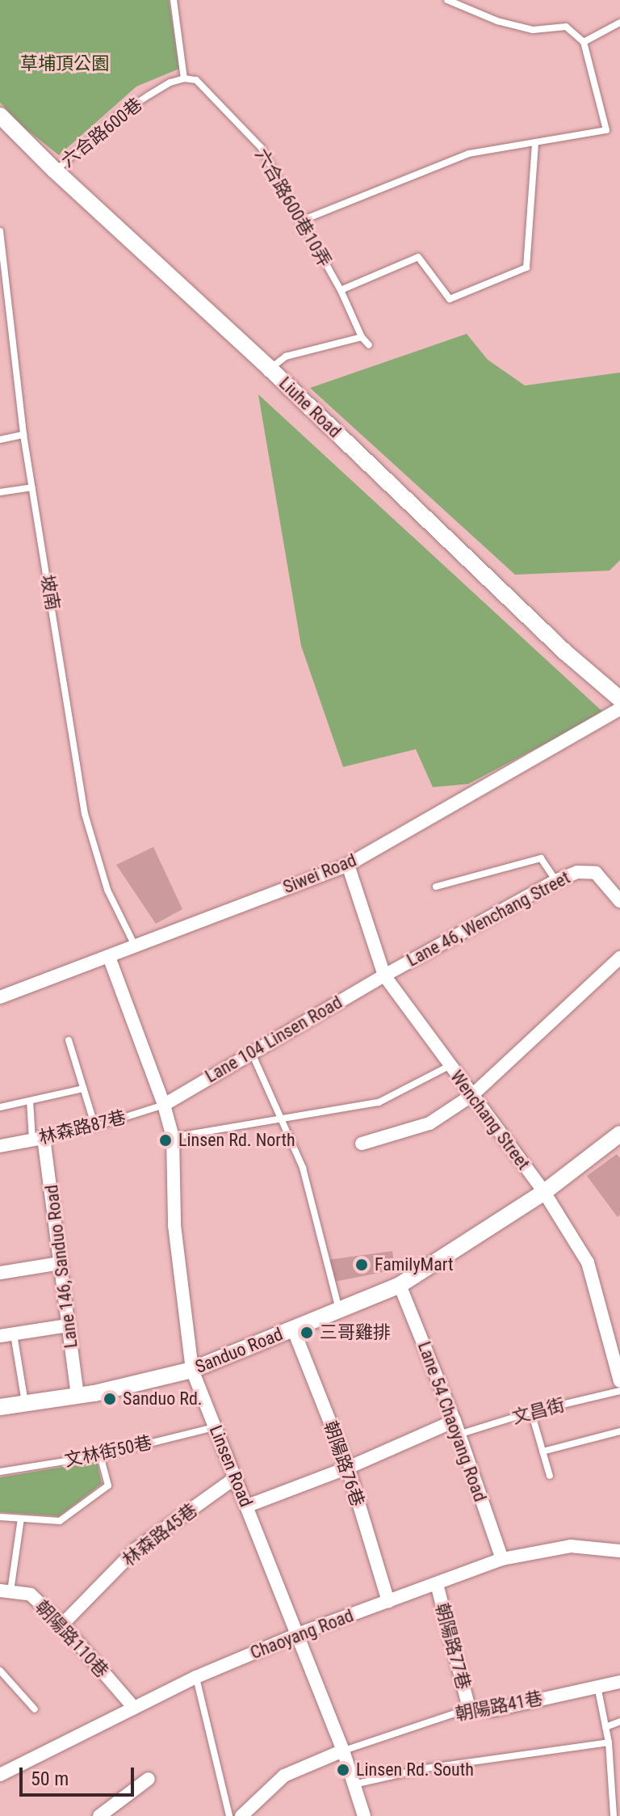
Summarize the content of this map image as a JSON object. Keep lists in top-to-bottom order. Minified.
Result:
{"streets":{"street":["Liuhe Road","Siwei Road","Lane 46, Wenchang Street","Lane 104 Linsen Road","Wenchang Street","林森路87巷","Lane 146, Sanduo Road","Sanduo Road","Lane 54 Chaoyang Road","朝陽路76巷","Linsen Road","林森路45巷","Chaoyang Road","朝陽路110巷","朝陽路77巷","朝陽路41巷"],"lane":["六合路600巷","六合路600巷10弄","坡南","文昌街","文林街50巷"]},"crossings":[["六合路600巷","六合路600巷10弄"],["六合路600巷","Liuhe Road"],["坡南","Siwei Road"],["Siwei Road","Wenchang Street"],["Siwei Road","Linsen Road"],["Lane 46, Wenchang Street","Lane 104 Linsen Road"],["Lane 46, Wenchang Street","Wenchang Street"],["Lane 104 Linsen Road","Wenchang Street"],["Lane 104 Linsen Road","林森路87巷"],["Lane 104 Linsen Road","Linsen Road"],["Wenchang Street","Sanduo Road"],["林森路87巷","Lane 146, Sanduo Road"],["林森路87巷","Linsen Road"],["Lane 146, Sanduo Road","Sanduo Road"],["Sanduo Road","Lane 54 Chaoyang Road"],["Sanduo Road","朝陽路76巷"],["Sanduo Road","Linsen Road"],["文昌街","Lane 54 Chaoyang Road"],["Lane 54 Chaoyang Road","Chaoyang Road"],["文林街50巷","Linsen Road"],["朝陽路76巷","Chaoyang Road"],["Linsen Road","林森路45巷"],["Linsen Road","Chaoyang Road"],["Linsen Road","朝陽路41巷"],["林森路45巷","朝陽路110巷"],["Chaoyang Road","朝陽路110巷"],["Chaoyang Road","朝陽路77巷"],["朝陽路77巷","朝陽路41巷"]],"parks":["草埔頂公園"],"places":["Linsen Rd. North","FamilyMart","三哥雞排","Sanduo Rd.","Linsen Rd. South"],"scale_bar":"50 m"}
